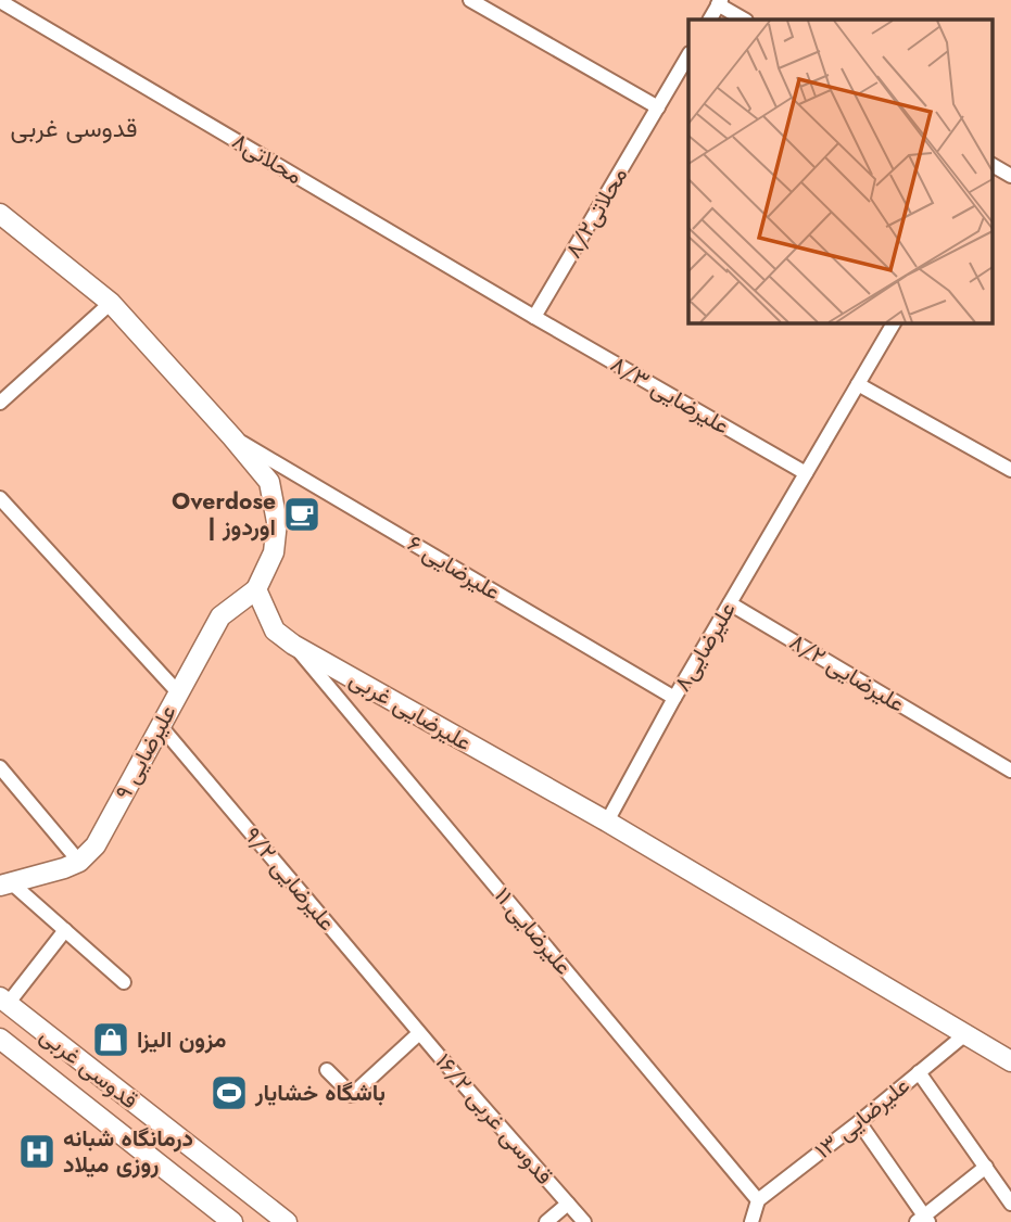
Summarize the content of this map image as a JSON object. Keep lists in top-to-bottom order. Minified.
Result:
{"streets":{"street":["محلاتی۸","محلاتی۸/۲","۸/۳ علیرضایی","۶ علیرضایی","علیرضایی۸","علیرضایی ۸/۲","علیرضایی غربی","۹ علیرضایی","۹/۲ علیرضایی","۱۱ علیرضایی","قدوسی غربی","۱۳ علیرضایی","۱۶/۲ قدوسی غربی"]},"crossings":[["محلاتی۸","محلاتی۸/۲"],["محلاتی۸","۸/۳ علیرضایی"],["محلاتی۸/۲","۸/۳ علیرضایی"],["۸/۳ علیرضایی","علیرضایی۸"],["۶ علیرضایی","علیرضایی۸"],["علیرضایی۸","علیرضایی ۸/۲"],["علیرضایی۸","علیرضایی غربی"],["علیرضایی غربی","۹ علیرضایی"],["علیرضایی غربی","۱۱ علیرضایی"],["علیرضایی غربی","۱۳ علیرضایی"],["۹ علیرضایی","۹/۲ علیرضایی"],["۹/۲ علیرضایی","۱۶/۲ قدوسی غربی"],["۱۱ علیرضایی","۱۳ علیرضایی"]],"districts":["قدوسی غربی"],"places":{"cafe":["Overdose | اوردوز"],"shop":["مزون الیزا"],"sports":["باشگاه خشایار"],"hospital":["درمانگاه شبانه روزی میلاد"]}}
